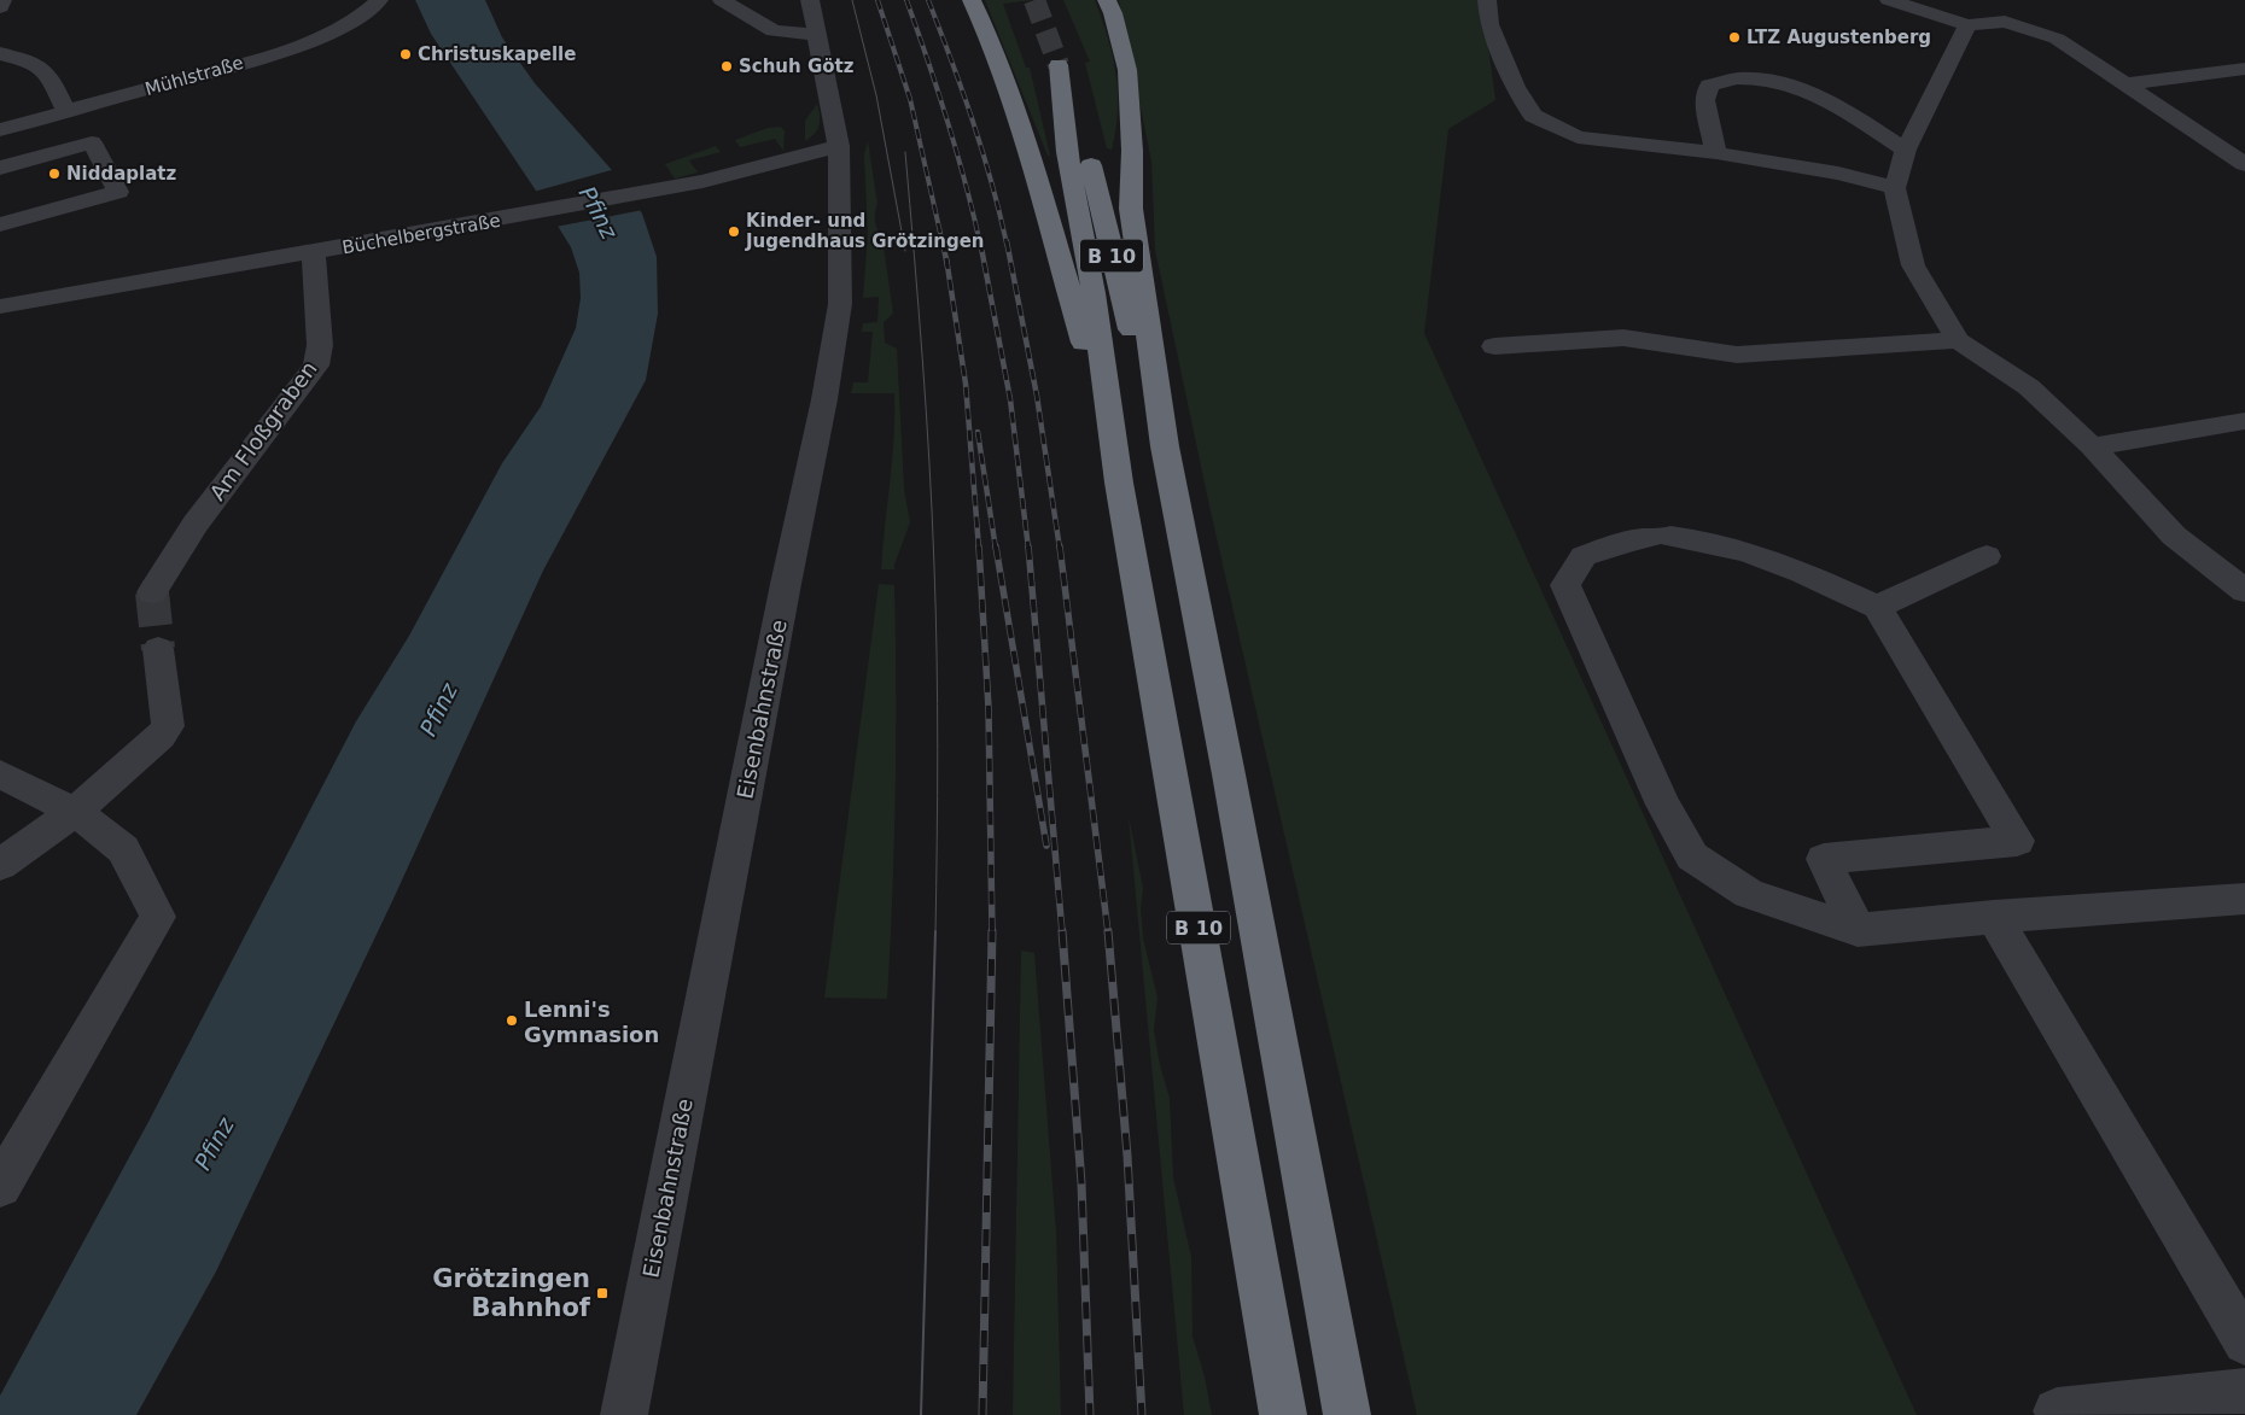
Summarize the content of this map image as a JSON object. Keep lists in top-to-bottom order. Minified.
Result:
{"streets":{"highway":["B 10"],"street":["Mühlstraße","Büchelbergstraße","Am Floßgraben","Eisenbahnstraße"]},"crossings":[["Büchelbergstraße","Am Floßgraben"],["Büchelbergstraße","Eisenbahnstraße"]],"water":["Pfinz"],"places":{"other":["LTZ Augustenberg","Christuskapelle","Schuh Götz","Niddaplatz","Kinder- und Jugendhaus Grötzingen","Lenni's Gymnasion"],"transit":["Grötzingen Bahnhof"]}}
